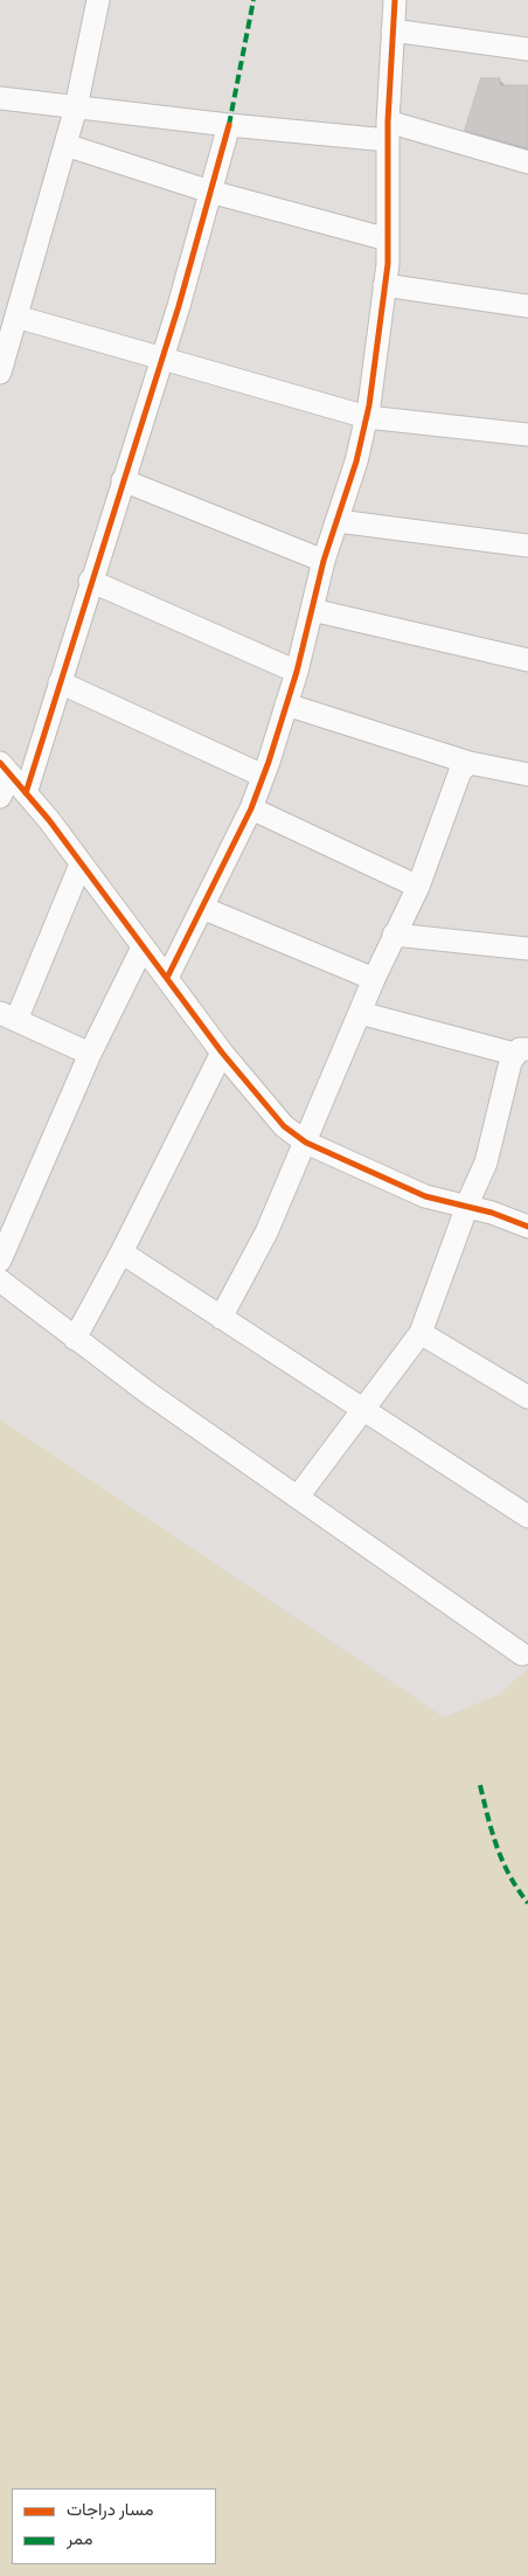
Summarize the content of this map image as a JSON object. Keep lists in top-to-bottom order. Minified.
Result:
{"legend":["مسار دراجات","ممر"]}
